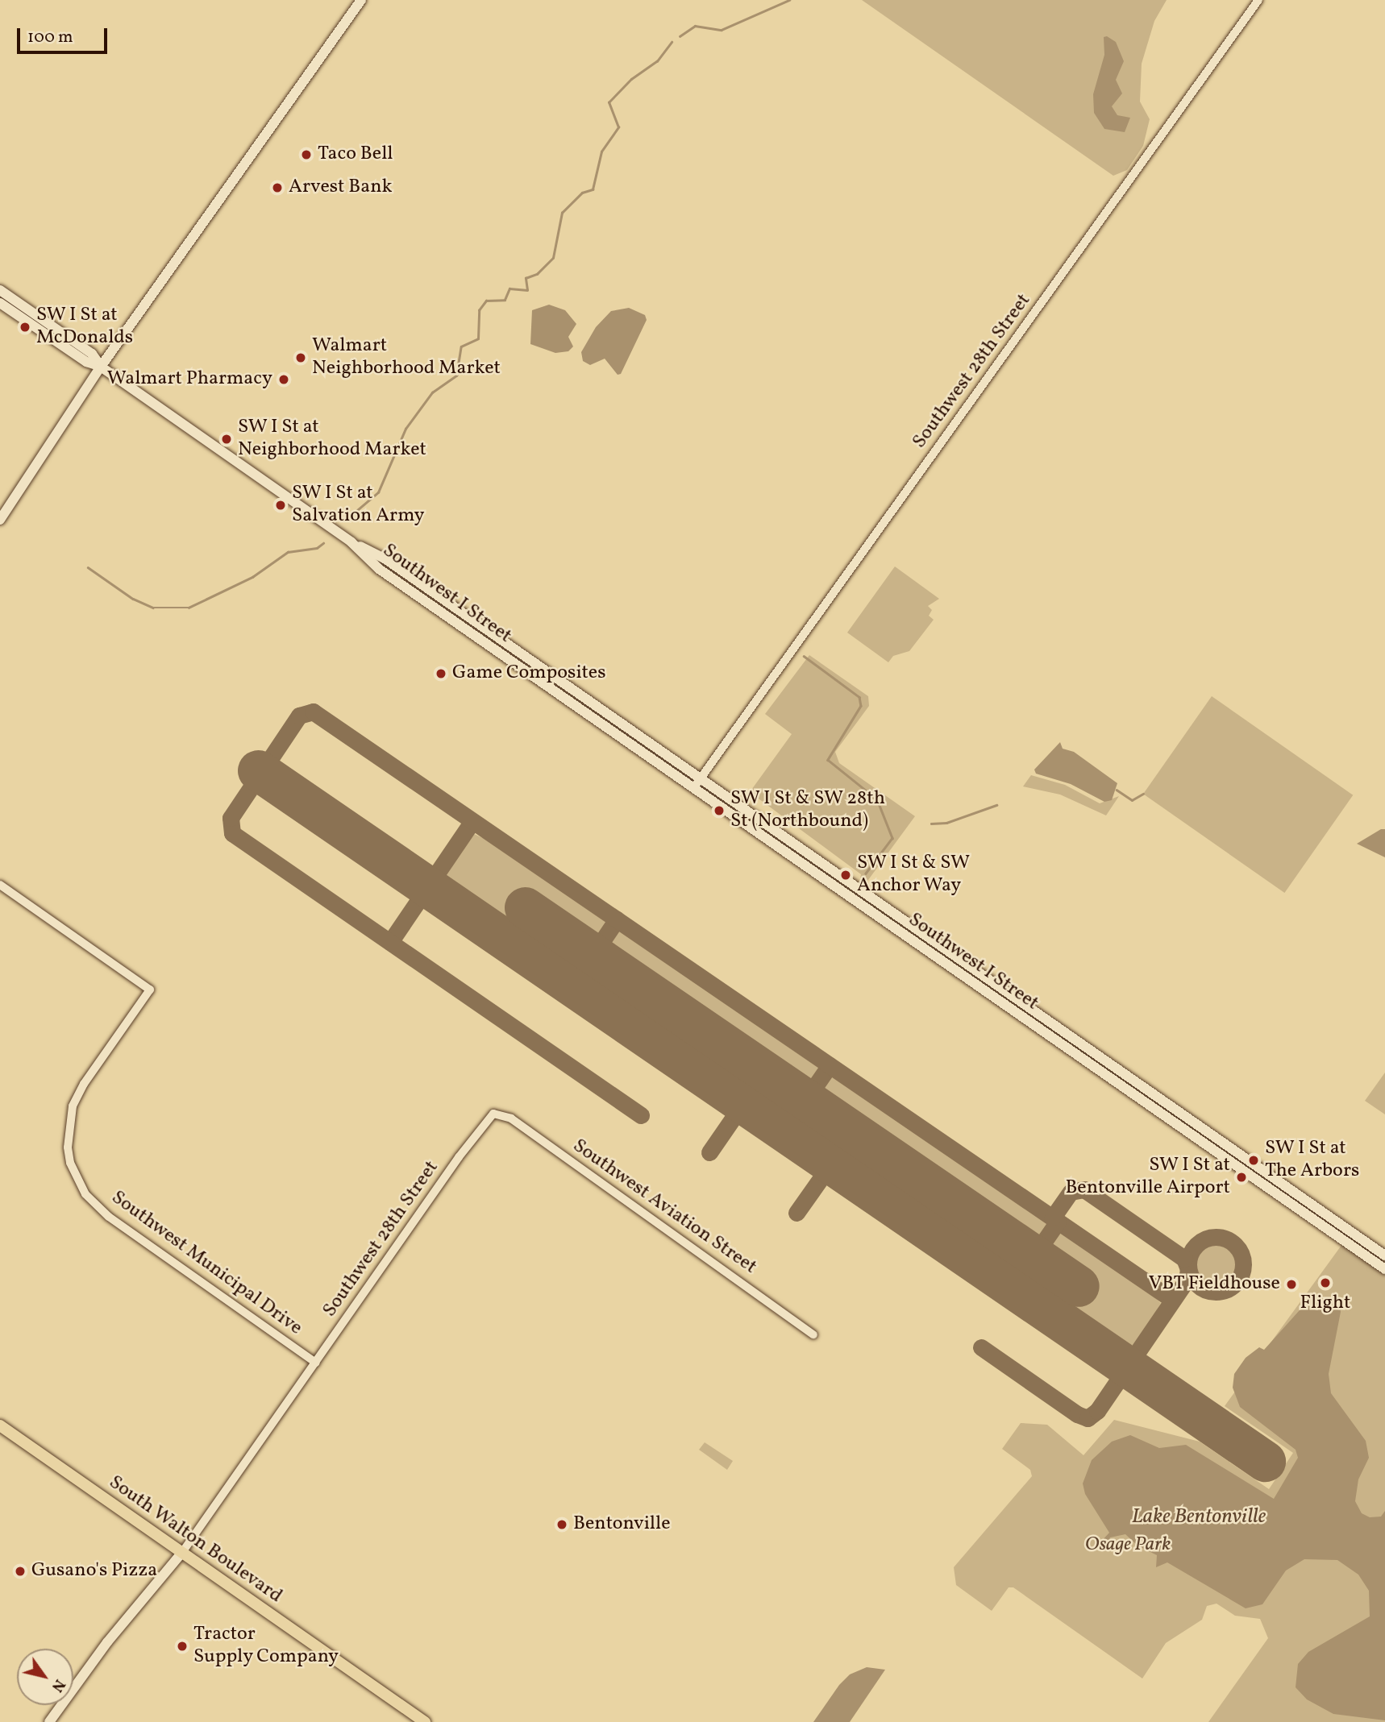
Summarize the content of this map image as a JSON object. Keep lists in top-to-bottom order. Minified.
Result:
{"streets":{"main road":["Southwest I Street","South Walton Boulevard"],"street":["Southwest 28th Street","Southwest Aviation Street","Southwest Municipal Drive"]},"crossings":[["Southwest 28th Street","Southwest I Street"],["Southwest 28th Street","Southwest Aviation Street"],["Southwest 28th Street","Southwest Municipal Drive"],["Southwest 28th Street","South Walton Boulevard"]],"water":["Lake Bentonville"],"parks":["Osage Park"],"places":["Taco Bell","Arvest Bank","SW I St at McDonalds","Walmart Neighborhood Market","Walmart Pharmacy","SW I St at Neighborhood Market","SW I St at Salvation Army","Game Composites","SW I St & SW 28th St (Northbound)","SW I St & SW Anchor Way","SW I St at The Arbors","SW I St at Bentonville Airport","Flight","VBT Fieldhouse","Bentonville","Gusano's Pizza","Tractor Supply Company"],"scale_bar":"100 m","north":"bottom right"}
